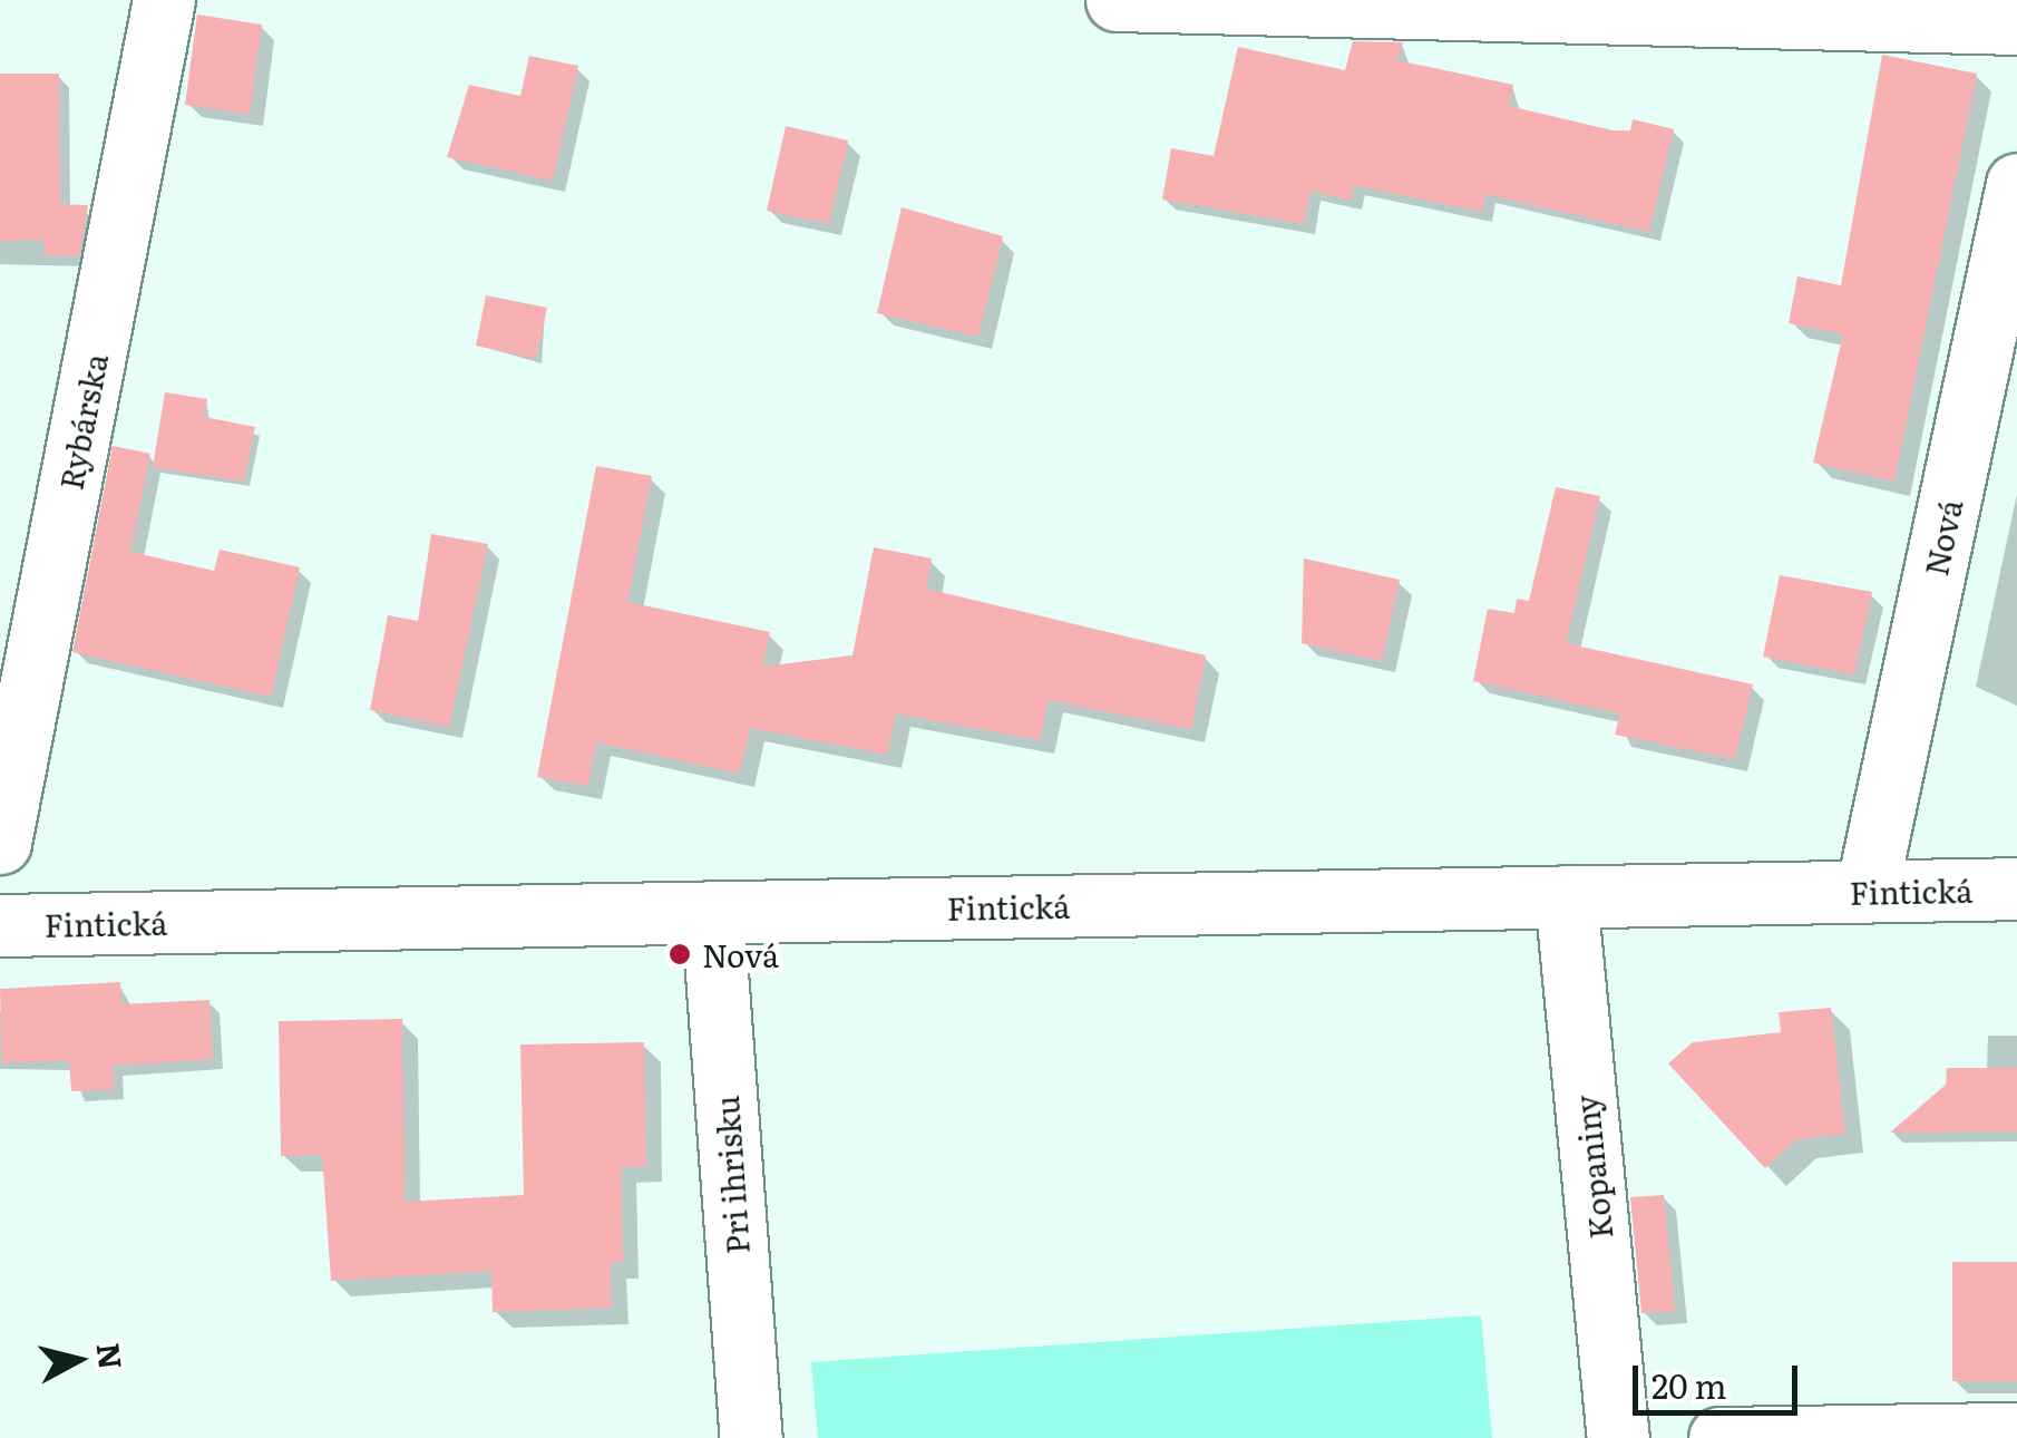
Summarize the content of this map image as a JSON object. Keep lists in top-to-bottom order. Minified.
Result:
{"streets":{"street":["Rybárska","Nová","Fintická","Kopaniny","Pri ihrisku"]},"crossings":[["Nová","Fintická"],["Fintická","Kopaniny"],["Fintická","Pri ihrisku"]],"places":["Nová"],"scale_bar":"20 m","north":"right"}
